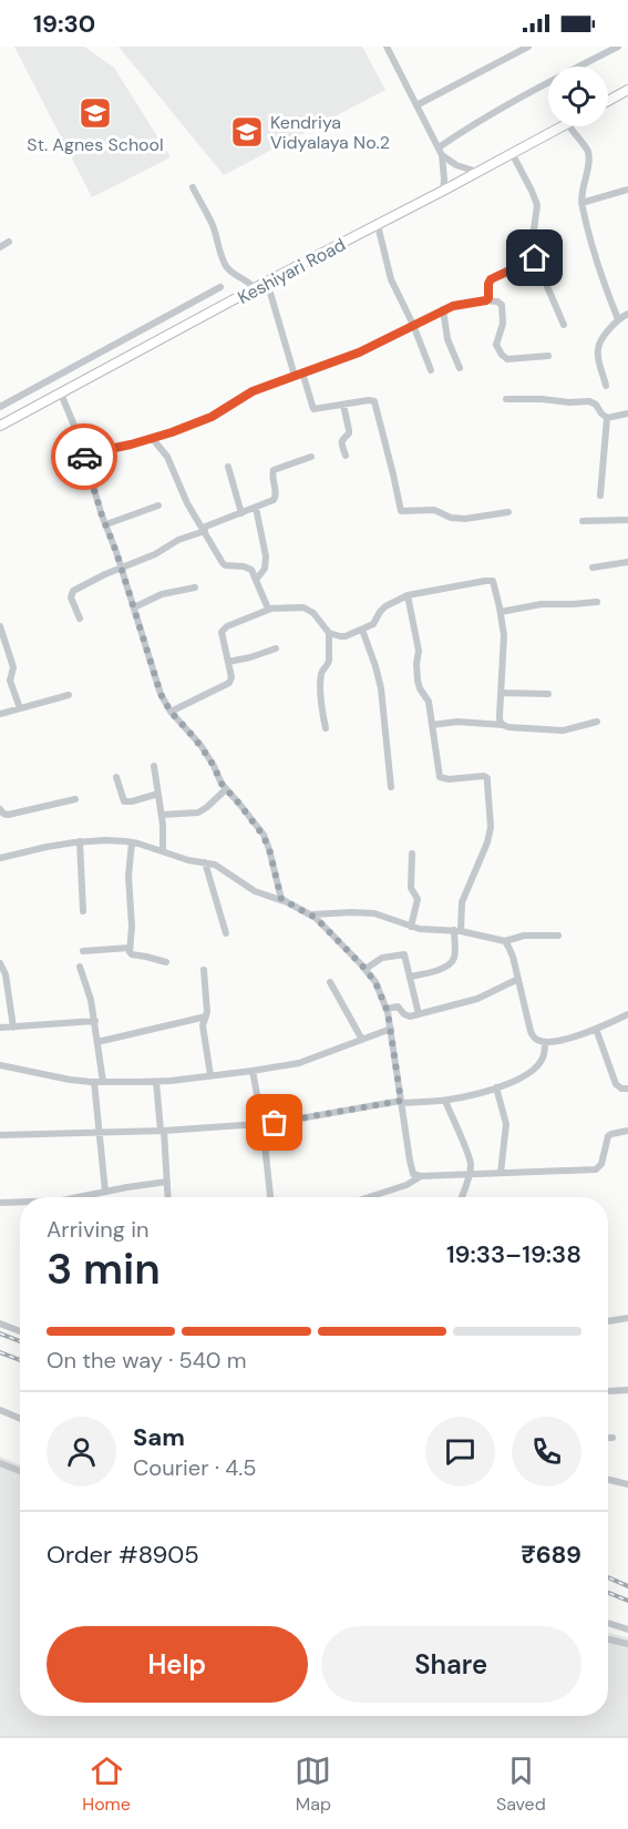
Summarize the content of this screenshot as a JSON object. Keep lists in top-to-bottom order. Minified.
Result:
{"streets":{"main road":["Keshiyari Road"]},"places":{"school or university":["St. Agnes School","Kendriya Vidyalaya No.2"]},"page":{"status":"19:30","heading":["3 min","Arriving in","19:33–19:38"],"panel":["Sam","Courier · 4.5","Order #8905","₹689"],"bar":"On the way · 540 m","buttons":["Help","Share"],"tabs":["Home","Map","Saved"]}}
